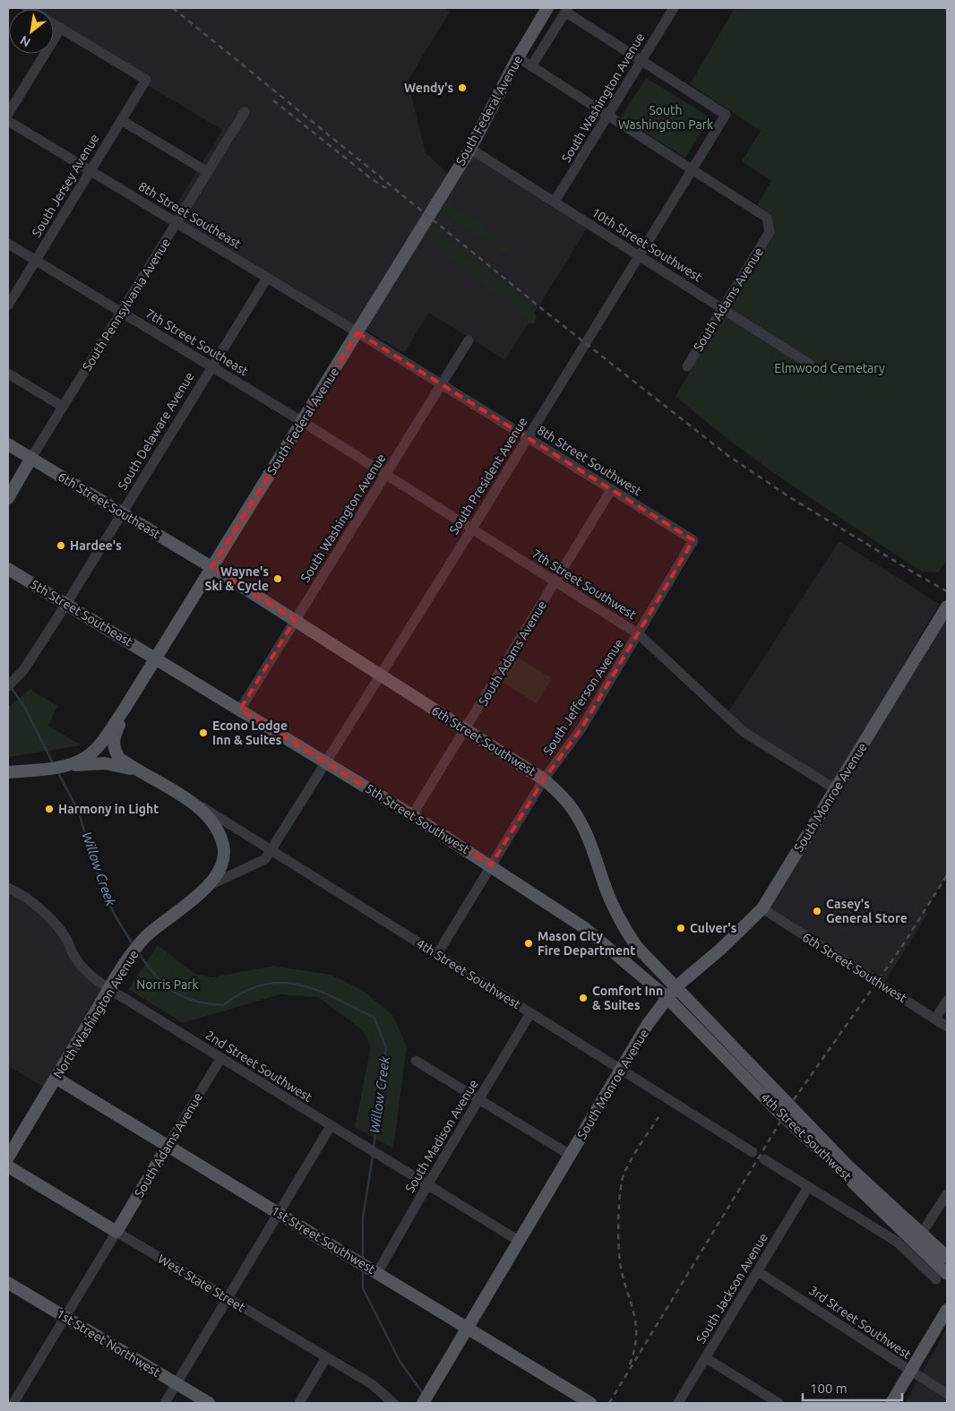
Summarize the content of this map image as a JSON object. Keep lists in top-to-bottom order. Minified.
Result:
{"streets":{"main road":["South Federal Avenue","South Adams Avenue","South Pennsylvania Avenue","6th Street Southeast","5th Street Southeast","6th Street Southwest","South Monroe Avenue","5th Street Southwest","4th Street Southwest","North Washington Avenue","1st Street Southwest","West State Street","1st Street Northwest"],"street":["South Washington Avenue","South Jersey Avenue","8th Street Southeast","10th Street Southwest","7th Street Southeast","South Delaware Avenue","8th Street Southwest","South President Avenue","7th Street Southwest","South Jefferson Avenue","2nd Street Southwest","South Madison Avenue","South Jackson Avenue","3rd Street Southwest"]},"crossings":[["South Washington Avenue","10th Street Southwest"],["South Washington Avenue","8th Street Southwest"],["South Washington Avenue","South President Avenue"],["South Washington Avenue","7th Street Southwest"],["South Washington Avenue","6th Street Southwest"],["South Washington Avenue","5th Street Southwest"],["South Federal Avenue","8th Street Southeast"],["South Federal Avenue","10th Street Southwest"],["South Federal Avenue","7th Street Southeast"],["South Federal Avenue","8th Street Southwest"],["South Federal Avenue","6th Street Southeast"],["South Federal Avenue","7th Street Southwest"],["South Federal Avenue","5th Street Southeast"],["South Federal Avenue","6th Street Southwest"],["South Federal Avenue","5th Street Southwest"],["South Federal Avenue","North Washington Avenue"],["South Jersey Avenue","8th Street Southeast"],["South Jersey Avenue","7th Street Southeast"],["8th Street Southeast","South Pennsylvania Avenue"],["8th Street Southeast","South Delaware Avenue"],["8th Street Southeast","8th Street Southwest"],["10th Street Southwest","South Adams Avenue"],["10th Street Southwest","South President Avenue"],["South Adams Avenue","8th Street Southwest"],["South Adams Avenue","South President Avenue"],["South Adams Avenue","7th Street Southwest"],["South Adams Avenue","6th Street Southwest"],["South Adams Avenue","5th Street Southwest"],["South Adams Avenue","2nd Street Southwest"],["South Adams Avenue","1st Street Southwest"],["South Adams Avenue","West State Street"],["South Pennsylvania Avenue","7th Street Southeast"],["South Pennsylvania Avenue","6th Street Southeast"],["7th Street Southeast","South Delaware Avenue"],["7th Street Southeast","7th Street Southwest"],["South Delaware Avenue","6th Street Southeast"],["South Delaware Avenue","5th Street Southeast"],["8th Street Southwest","South President Avenue"],["8th Street Southwest","South Jefferson Avenue"],["South President Avenue","7th Street Southwest"],["South President Avenue","6th Street Southwest"],["South President Avenue","5th Street Southwest"],["South President Avenue","4th Street Southwest"],["6th Street Southeast","6th Street Southwest"],["7th Street Southwest","South Jefferson Avenue"],["7th Street Southwest","South Monroe Avenue"],["5th Street Southeast","5th Street Southwest"],["South Jefferson Avenue","6th Street Southwest"],["South Jefferson Avenue","5th Street Southwest"],["South Jefferson Avenue","4th Street Southwest"],["6th Street Southwest","South Monroe Avenue"],["6th Street Southwest","4th Street Southwest"],["South Monroe Avenue","5th Street Southwest"],["South Monroe Avenue","4th Street Southwest"],["South Monroe Avenue","2nd Street Southwest"],["South Monroe Avenue","1st Street Southwest"],["5th Street Southwest","4th Street Southwest"],["4th Street Southwest","North Washington Avenue"],["4th Street Southwest","South Madison Avenue"],["4th Street Southwest","South Jackson Avenue"],["North Washington Avenue","2nd Street Southwest"],["North Washington Avenue","1st Street Southwest"],["2nd Street Southwest","South Madison Avenue"],["South Madison Avenue","1st Street Southwest"],["South Jackson Avenue","3rd Street Southwest"]],"water":["Willow Creek"],"parks":["South Washington Park","Elmwood Cemetary","Norris Park"],"places":["Wendy's","Hardee's","Wayne's Ski & Cycle","Econo Lodge Inn & Suites","Harmony in Light","Casey's General Store","Culver's","Mason City Fire Department","Comfort Inn & Suites"],"scale_bar":"100 m","north":"bottom left"}
